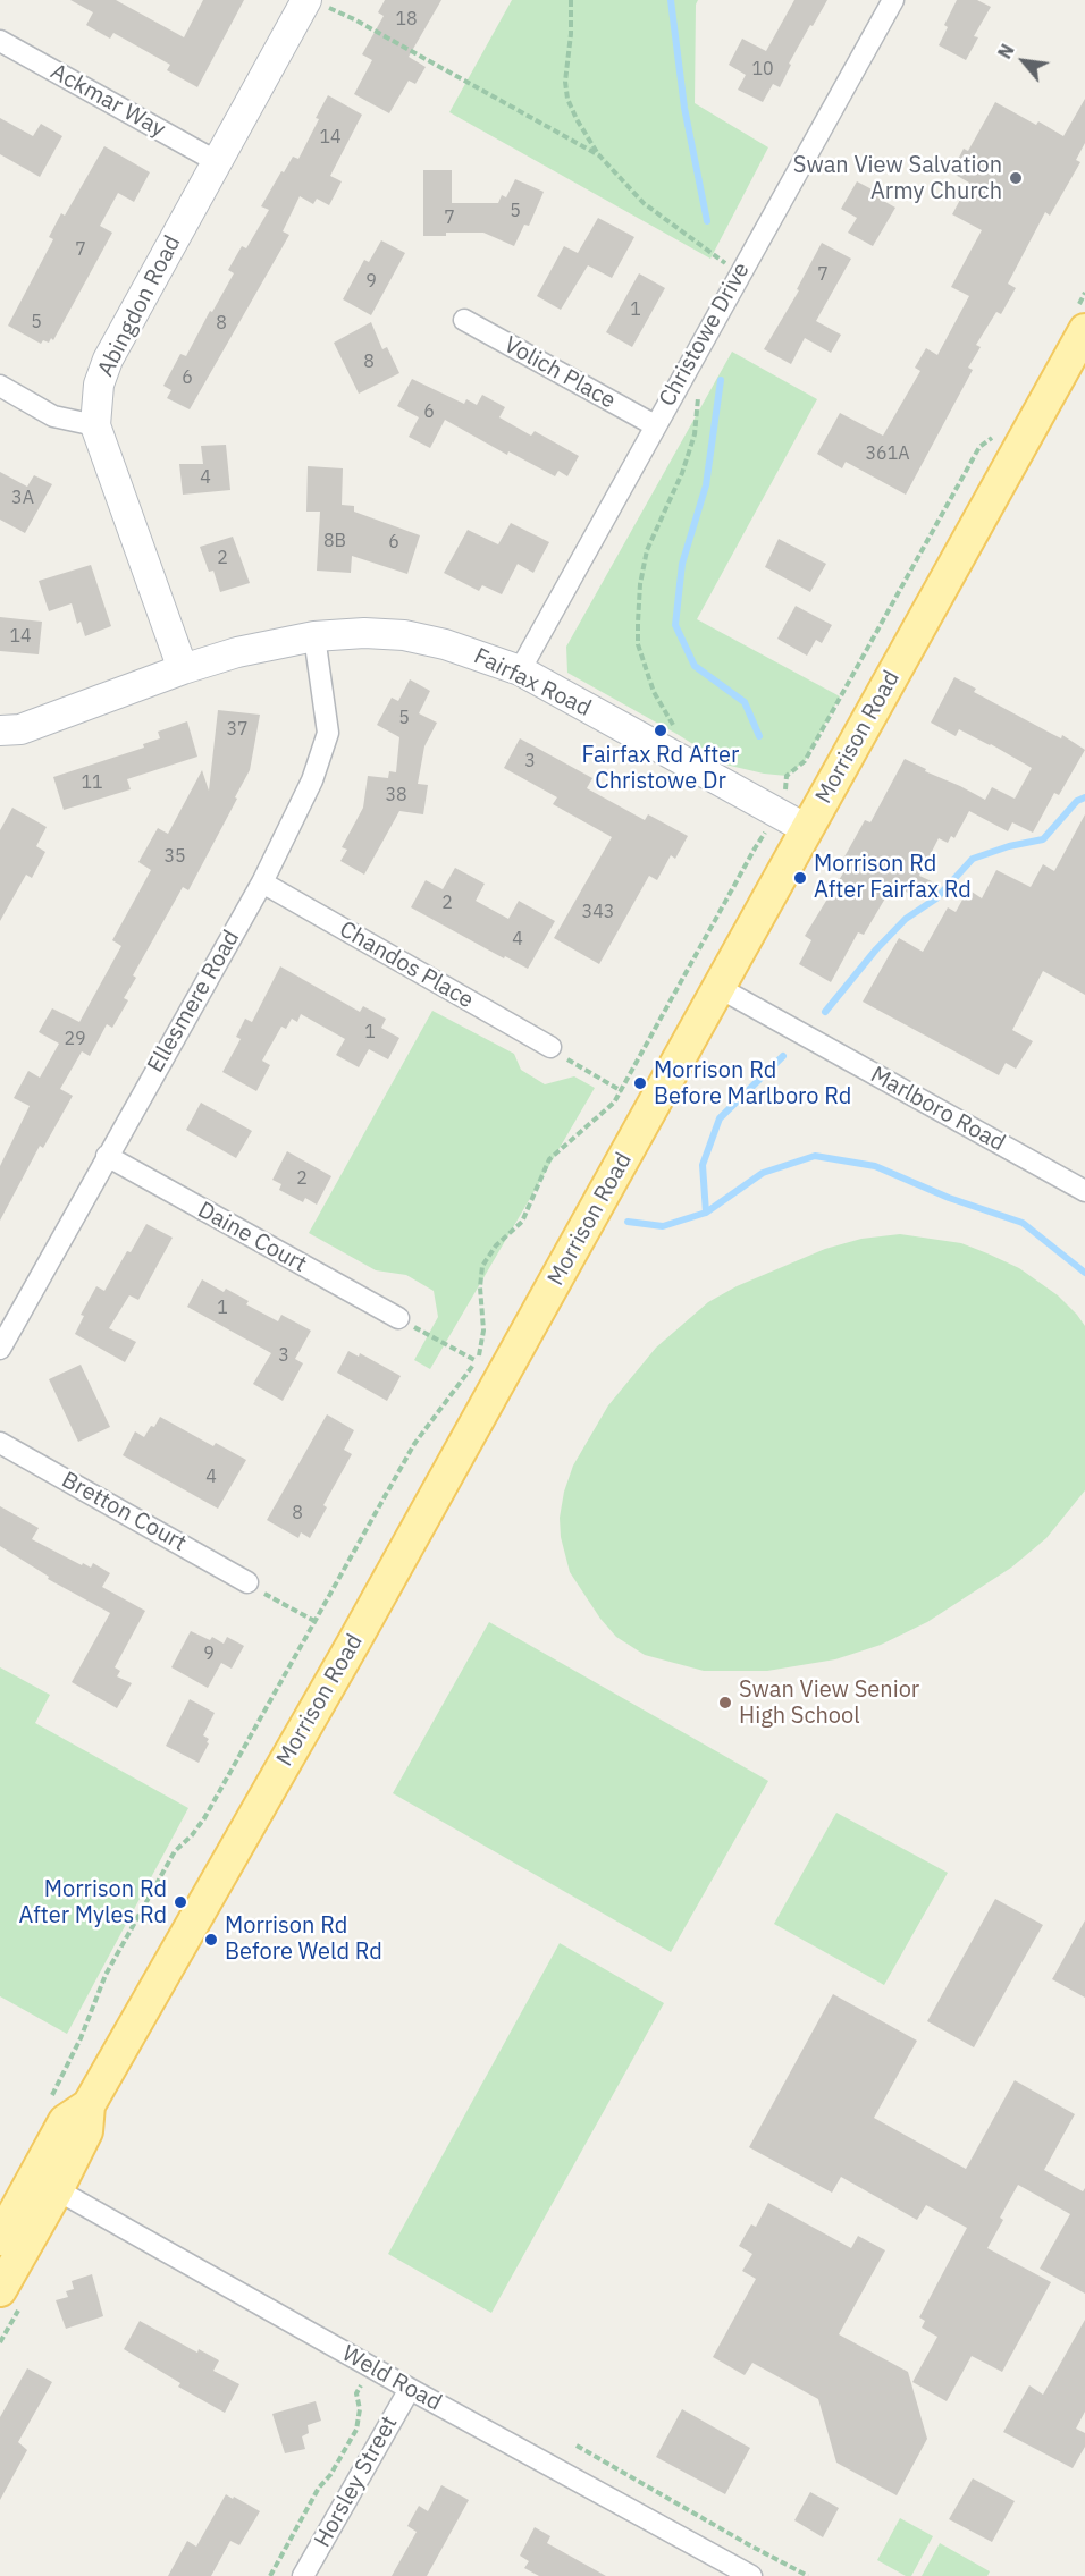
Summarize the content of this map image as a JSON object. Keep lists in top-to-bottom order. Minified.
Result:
{"streets":{"main road":["Morrison Road"],"street":["Ackmar Way","Abingdon Road","Christowe Drive","Volich Place","Fairfax Road","Chandos Place","Ellesmere Road","Marlboro Road","Daine Court","Bretton Court","Weld Road","Horsley Street"]},"crossings":[["Ackmar Way","Abingdon Road"],["Abingdon Road","Fairfax Road"],["Christowe Drive","Volich Place"],["Christowe Drive","Fairfax Road"],["Fairfax Road","Morrison Road"],["Fairfax Road","Ellesmere Road"],["Morrison Road","Marlboro Road"],["Morrison Road","Weld Road"],["Chandos Place","Ellesmere Road"],["Ellesmere Road","Daine Court"],["Weld Road","Horsley Street"]],"places":["Swan View Salvation Army Church","Fairfax Rd After Christowe Dr","Morrison Rd After Fairfax Rd","Morrison Rd Before Marlboro Rd","Swan View Senior High School","Morrison Rd After Myles Rd","Morrison Rd Before Weld Rd"],"house_numbers":["18","10","14","5","7","7","7","9","1","5","8","8","6","6","361A","4","3A","8B","6","2","14","5","37","3","11","38","35","2","343","4","1","29","2","1","3","4","8","9"],"north":"top left"}
